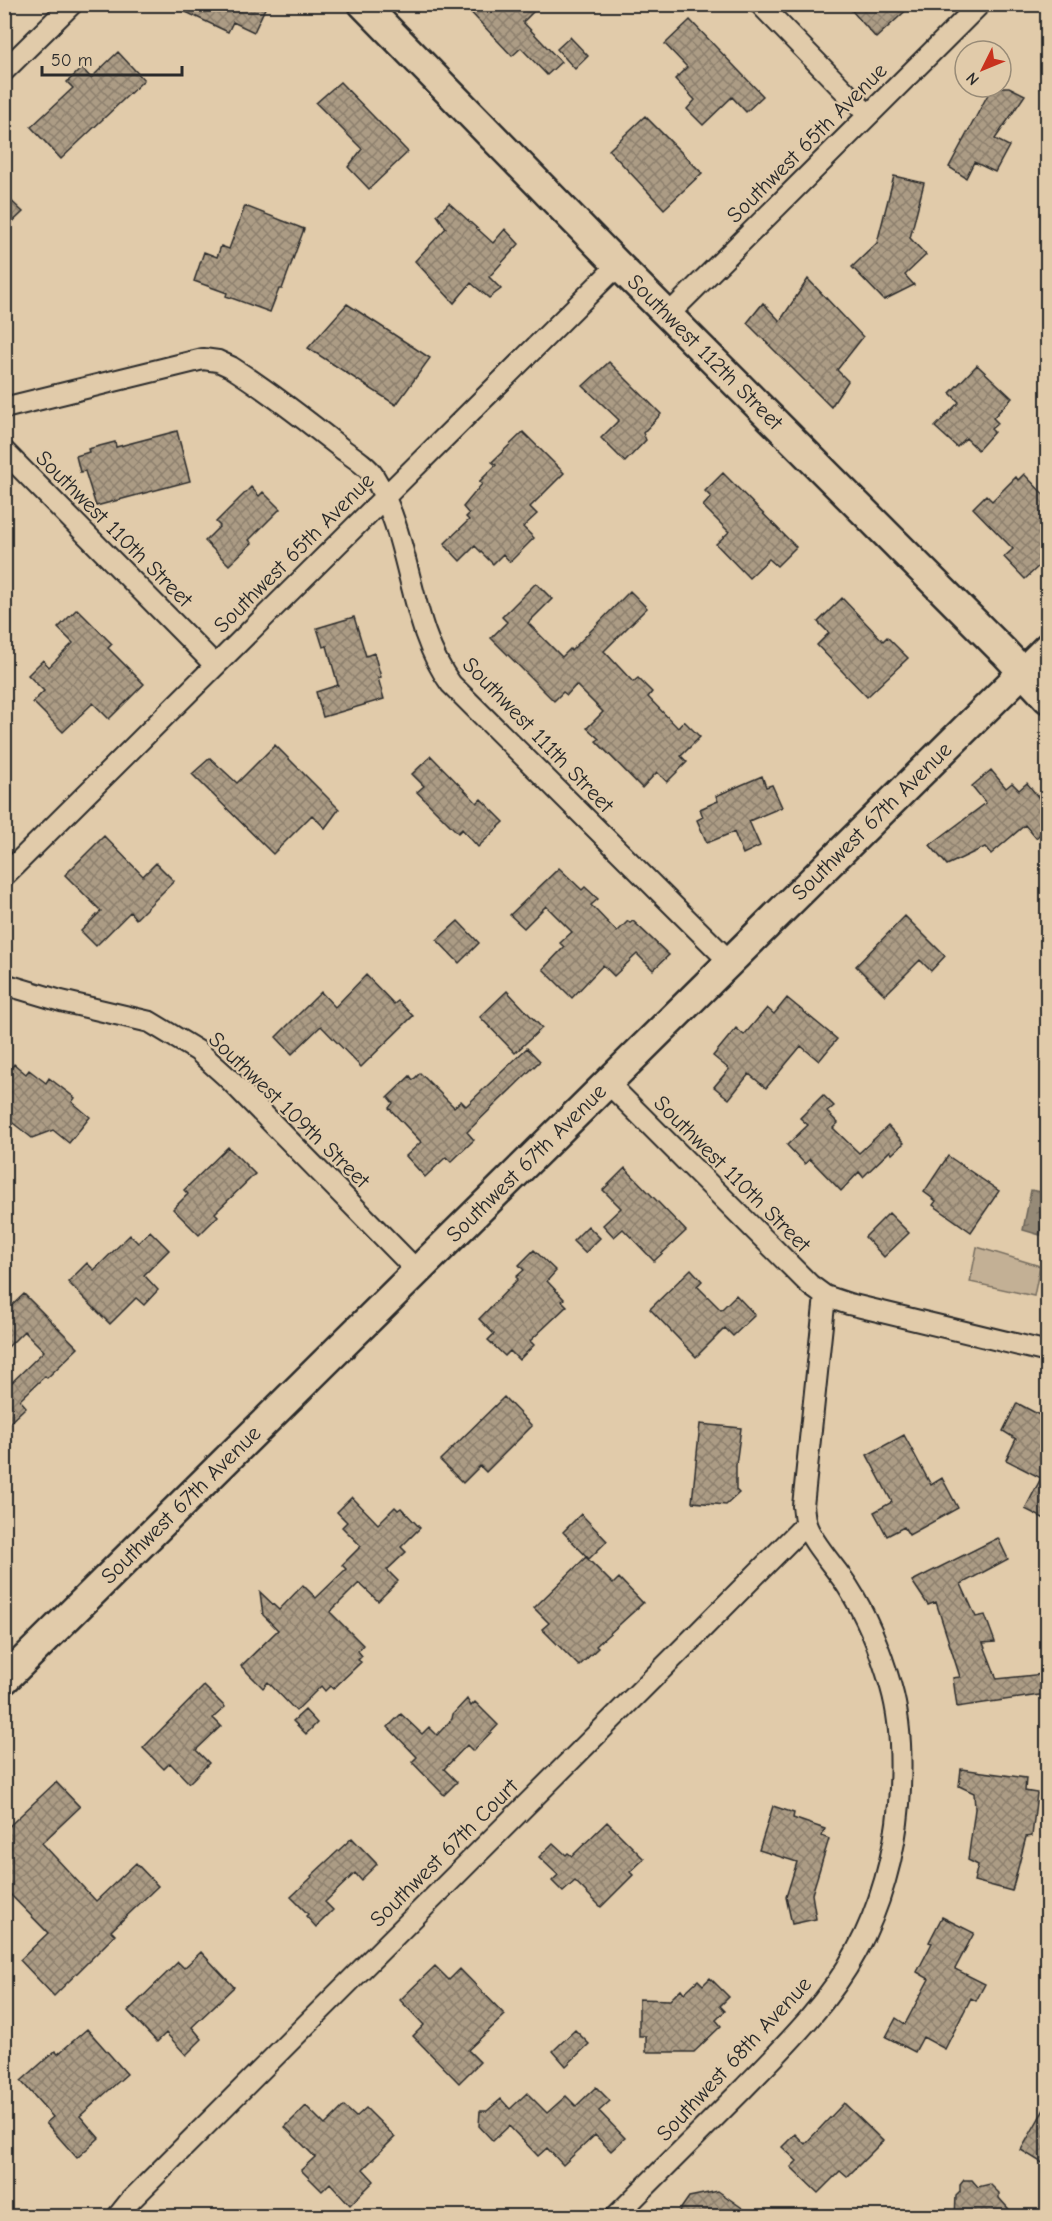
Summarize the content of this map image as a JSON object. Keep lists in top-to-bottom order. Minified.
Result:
{"streets":{"main road":["Southwest 112th Street","Southwest 67th Avenue"],"street":["Southwest 65th Avenue","Southwest 110th Street","Southwest 111th Street","Southwest 109th Street","Southwest 67th Court","Southwest 68th Avenue"]},"crossings":[["Southwest 65th Avenue","Southwest 112th Street"],["Southwest 65th Avenue","Southwest 110th Street"],["Southwest 65th Avenue","Southwest 111th Street"],["Southwest 112th Street","Southwest 67th Avenue"],["Southwest 110th Street","Southwest 67th Avenue"],["Southwest 111th Street","Southwest 67th Avenue"],["Southwest 67th Avenue","Southwest 109th Street"],["Southwest 67th Court","Southwest 68th Avenue"]],"scale_bar":"50 m","north":"bottom left"}
